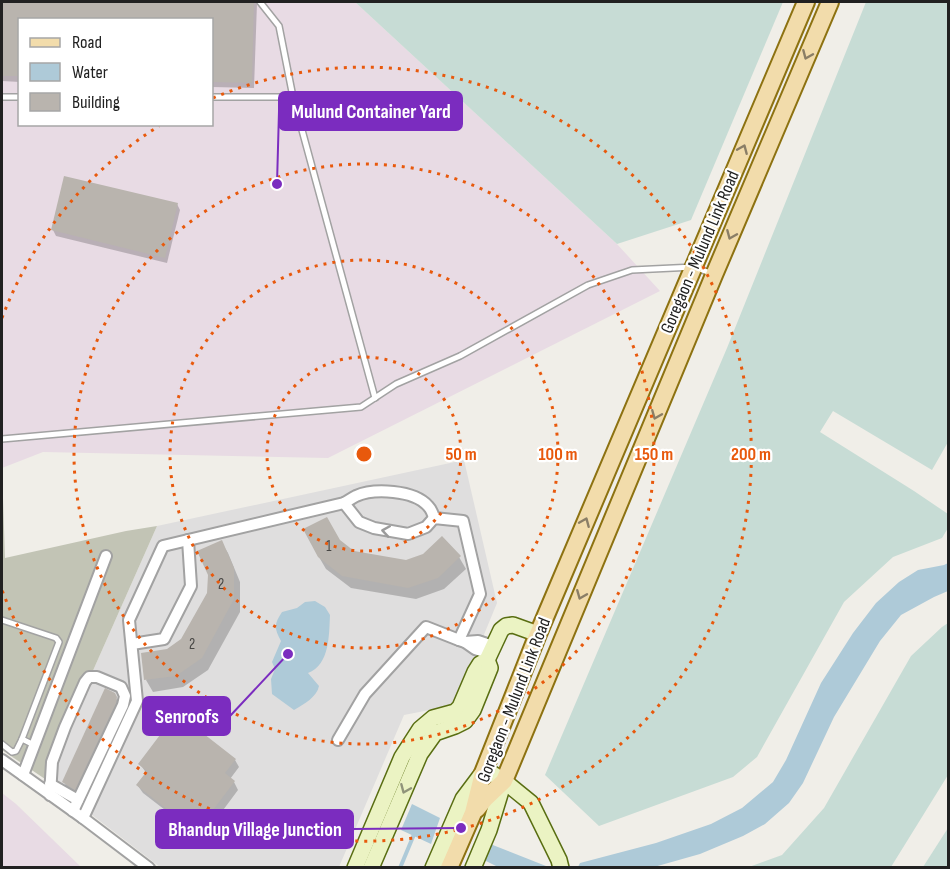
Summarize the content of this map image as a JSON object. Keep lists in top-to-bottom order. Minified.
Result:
{"streets":{"main road":["Goregaon - Mulund Link Road"]},"places":["Mulund Container Yard","Senroofs","Bhandup Village Junction"],"house_numbers":["1","2","2"],"legend":["Road","Water","Building"],"rings":["50 m","100 m","150 m","200 m"]}
